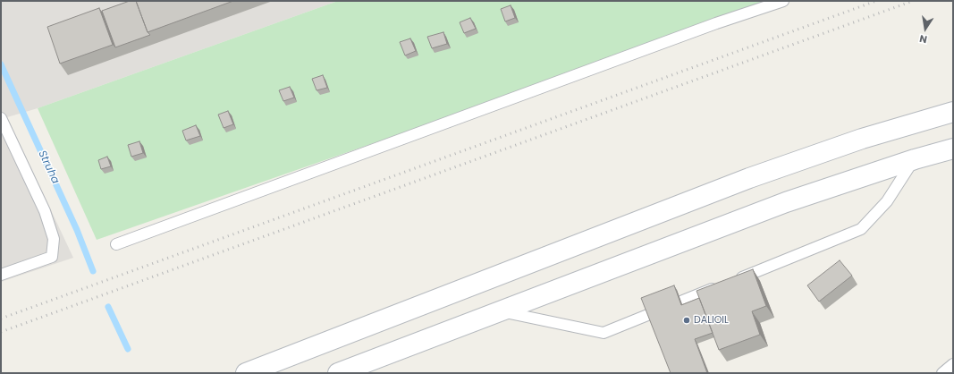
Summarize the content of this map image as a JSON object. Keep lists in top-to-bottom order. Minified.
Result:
{"water":["Struha"],"places":["DALIOIL"],"north":"bottom"}
